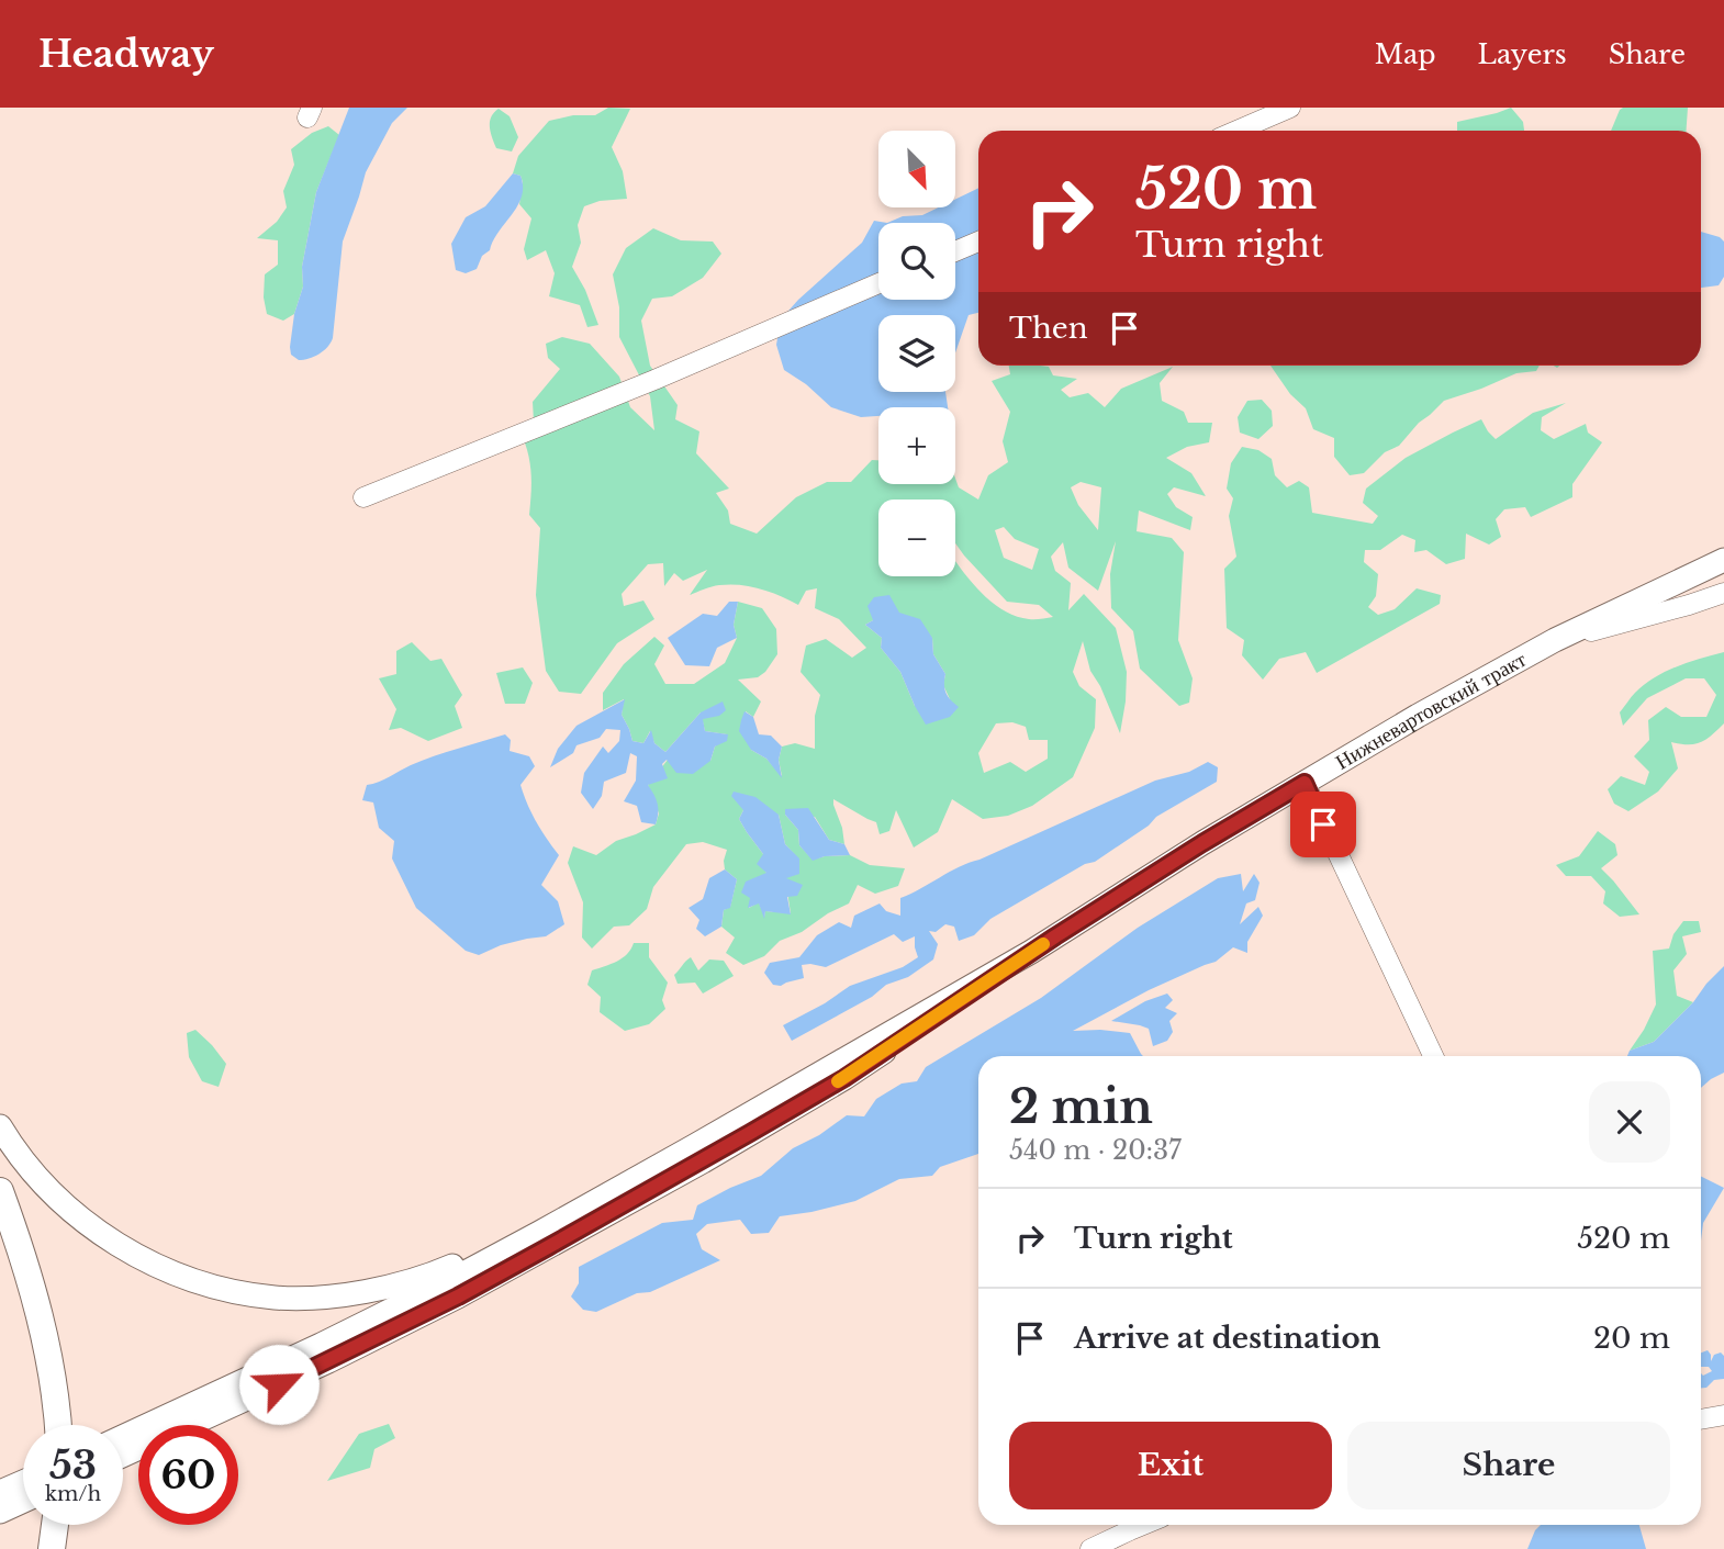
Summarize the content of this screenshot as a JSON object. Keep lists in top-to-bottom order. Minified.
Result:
{"streets":{"main road":["Нижневартовский тракт"]},"north":"bottom right","page":{"header":"Headway","nav":["Map","Layers","Share"],"map_buttons":["+","−"],"turn":["520 m","Turn right"],"then":"Then","heading":["2 min","540 m · 20:37"],"list":[{"name":"Turn right","value":"520 m"},{"name":"Arrive at destination","value":"20 m"}],"buttons":["Exit","Share"],"speed":"53 km/h","limit":"60"}}
